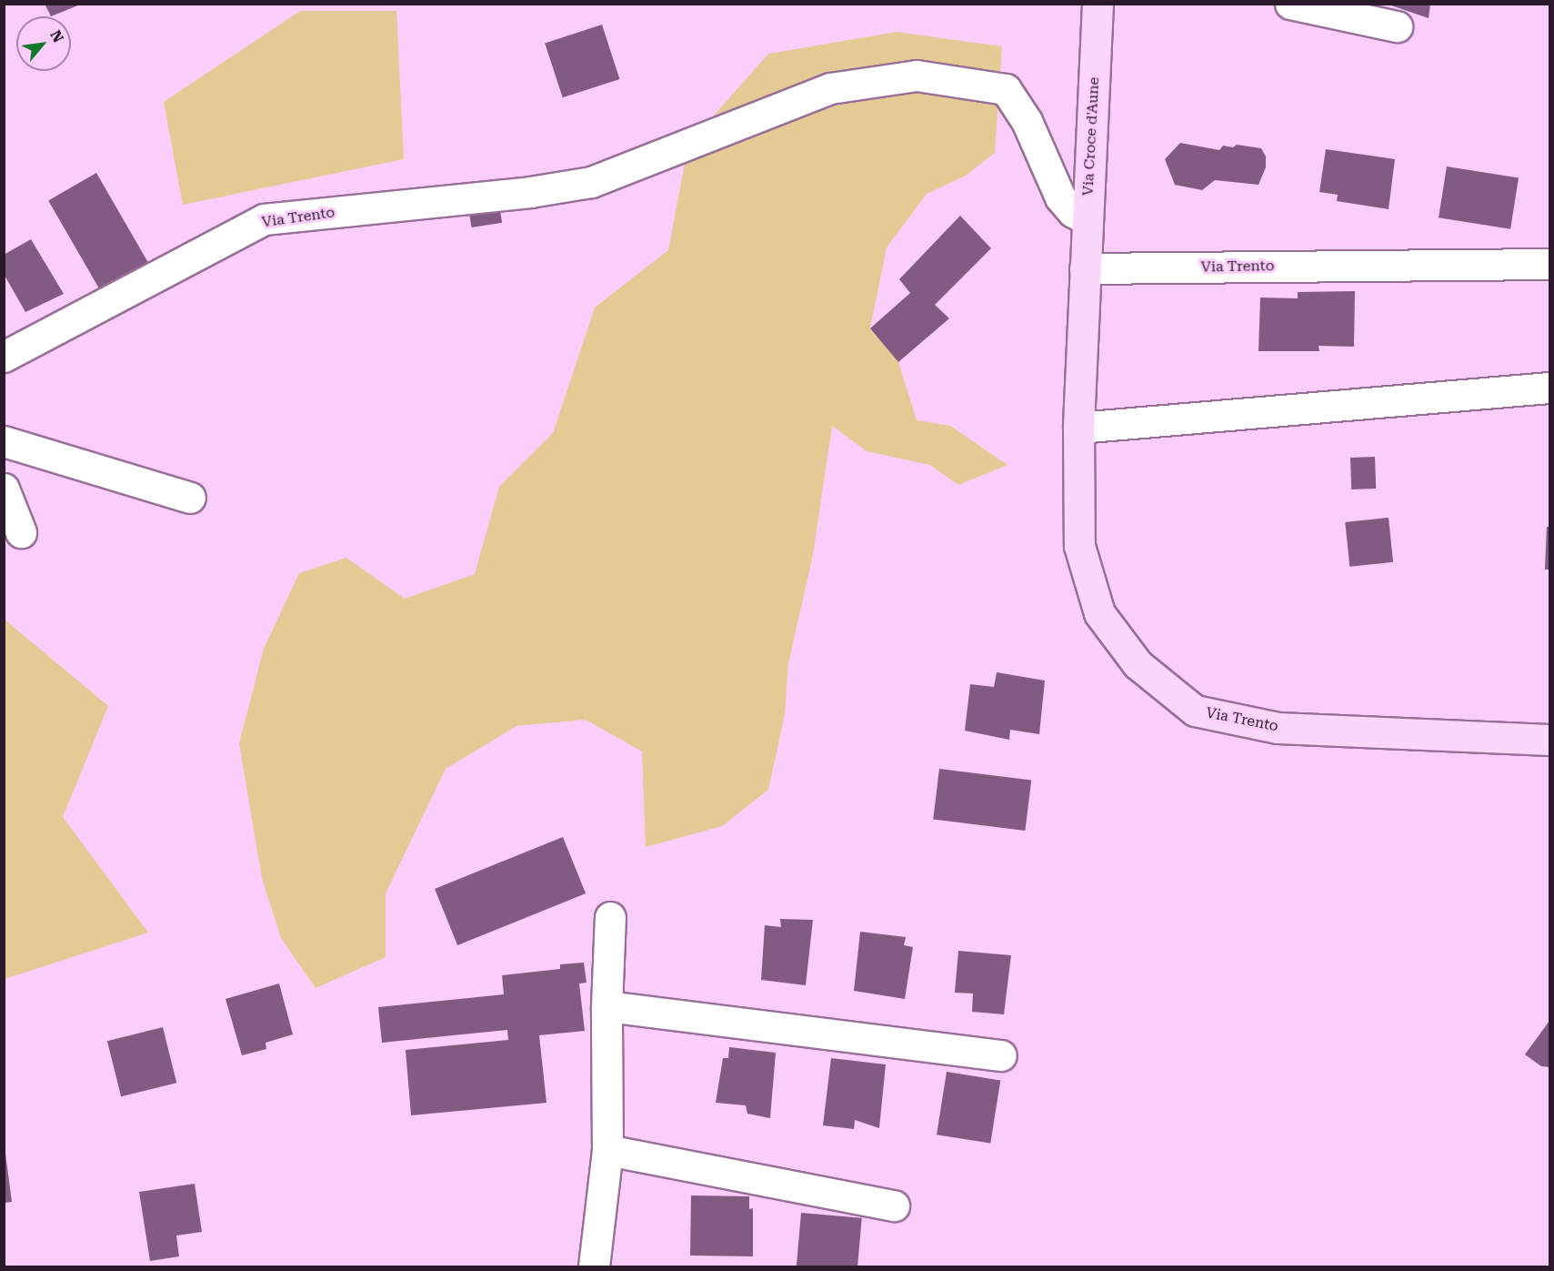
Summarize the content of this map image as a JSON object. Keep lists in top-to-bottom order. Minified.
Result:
{"streets":{"main road":["Via Croce d'Aune","Via Trento"]},"crossings":[["Via Croce d'Aune","Via Trento"]],"north":"top right"}
